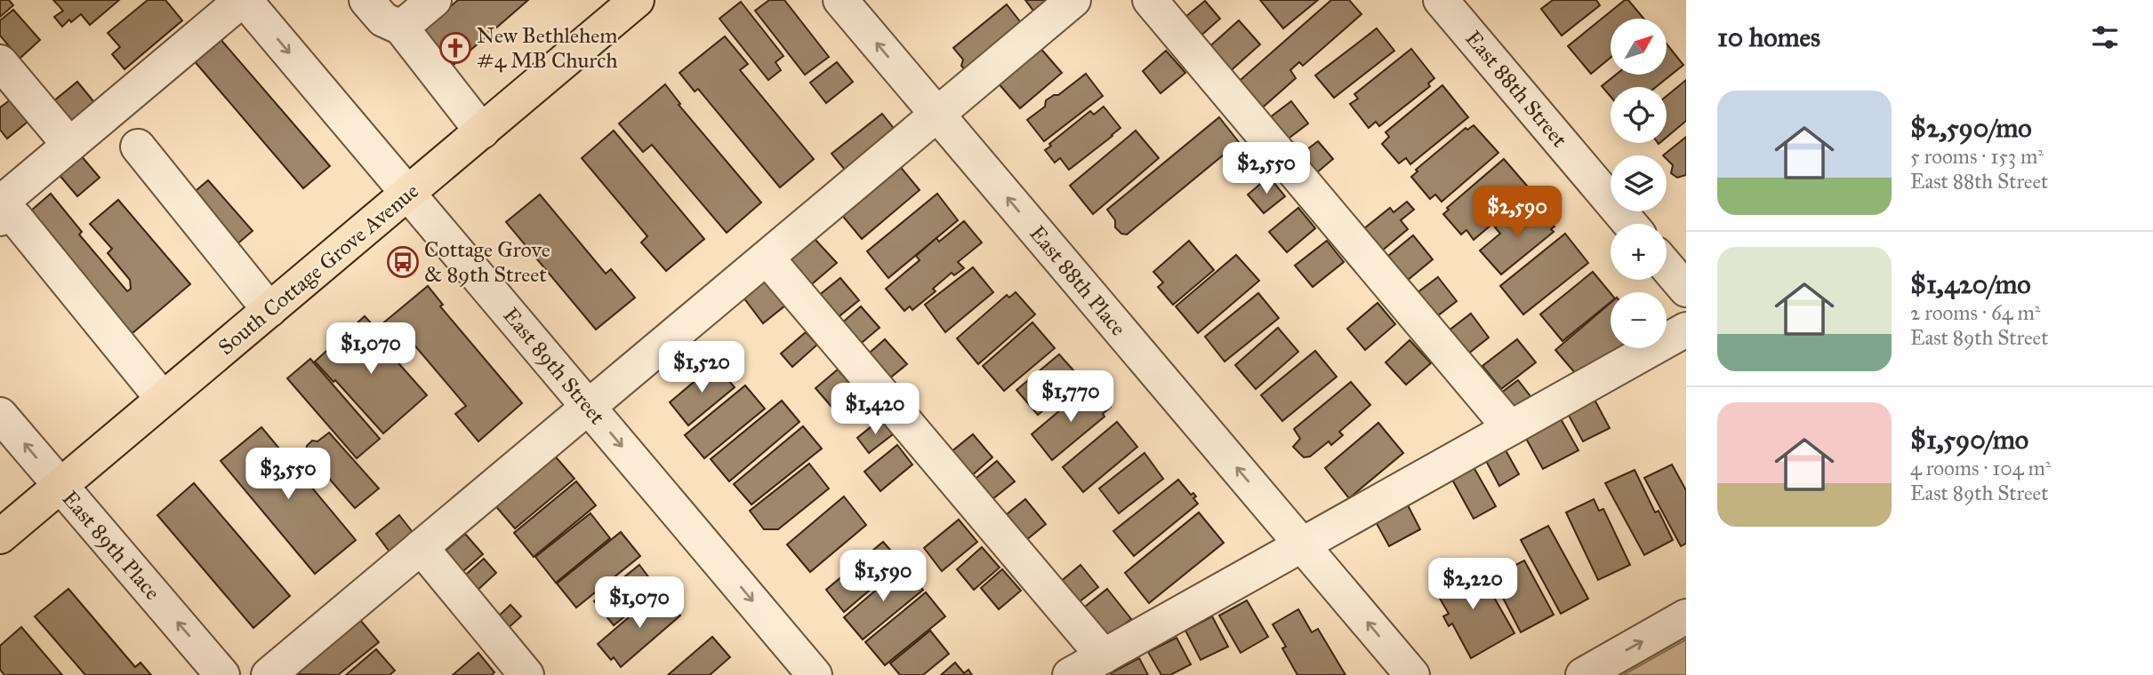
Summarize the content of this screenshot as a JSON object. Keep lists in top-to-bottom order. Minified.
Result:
{"streets":{"main road":["South Cottage Grove Avenue"],"street":["East 88th Street","East 88th Place","East 89th Street","East 89th Place"]},"crossings":[["South Cottage Grove Avenue","East 89th Street"],["South Cottage Grove Avenue","East 89th Place"]],"places":{"church":["New Bethlehem #4 MB Church"],"bus stop":["Cottage Grove & 89th Street"]},"north":"top right","page":{"heading":"10 homes","map_buttons":["+","−"],"list":[{"name":"$2,590/mo","note":"5 rooms · 153 m² · East 88th Street"},{"name":"$1,420/mo","note":"2 rooms · 64 m² · East 89th Street"},{"name":"$1,590/mo","note":"4 rooms · 104 m² · East 89th Street"}],"price":["$2,550","$2,590","$1,070","$1,520","$1,770","$1,420","$3,550","$1,590","$2,220","$1,070"]}}
